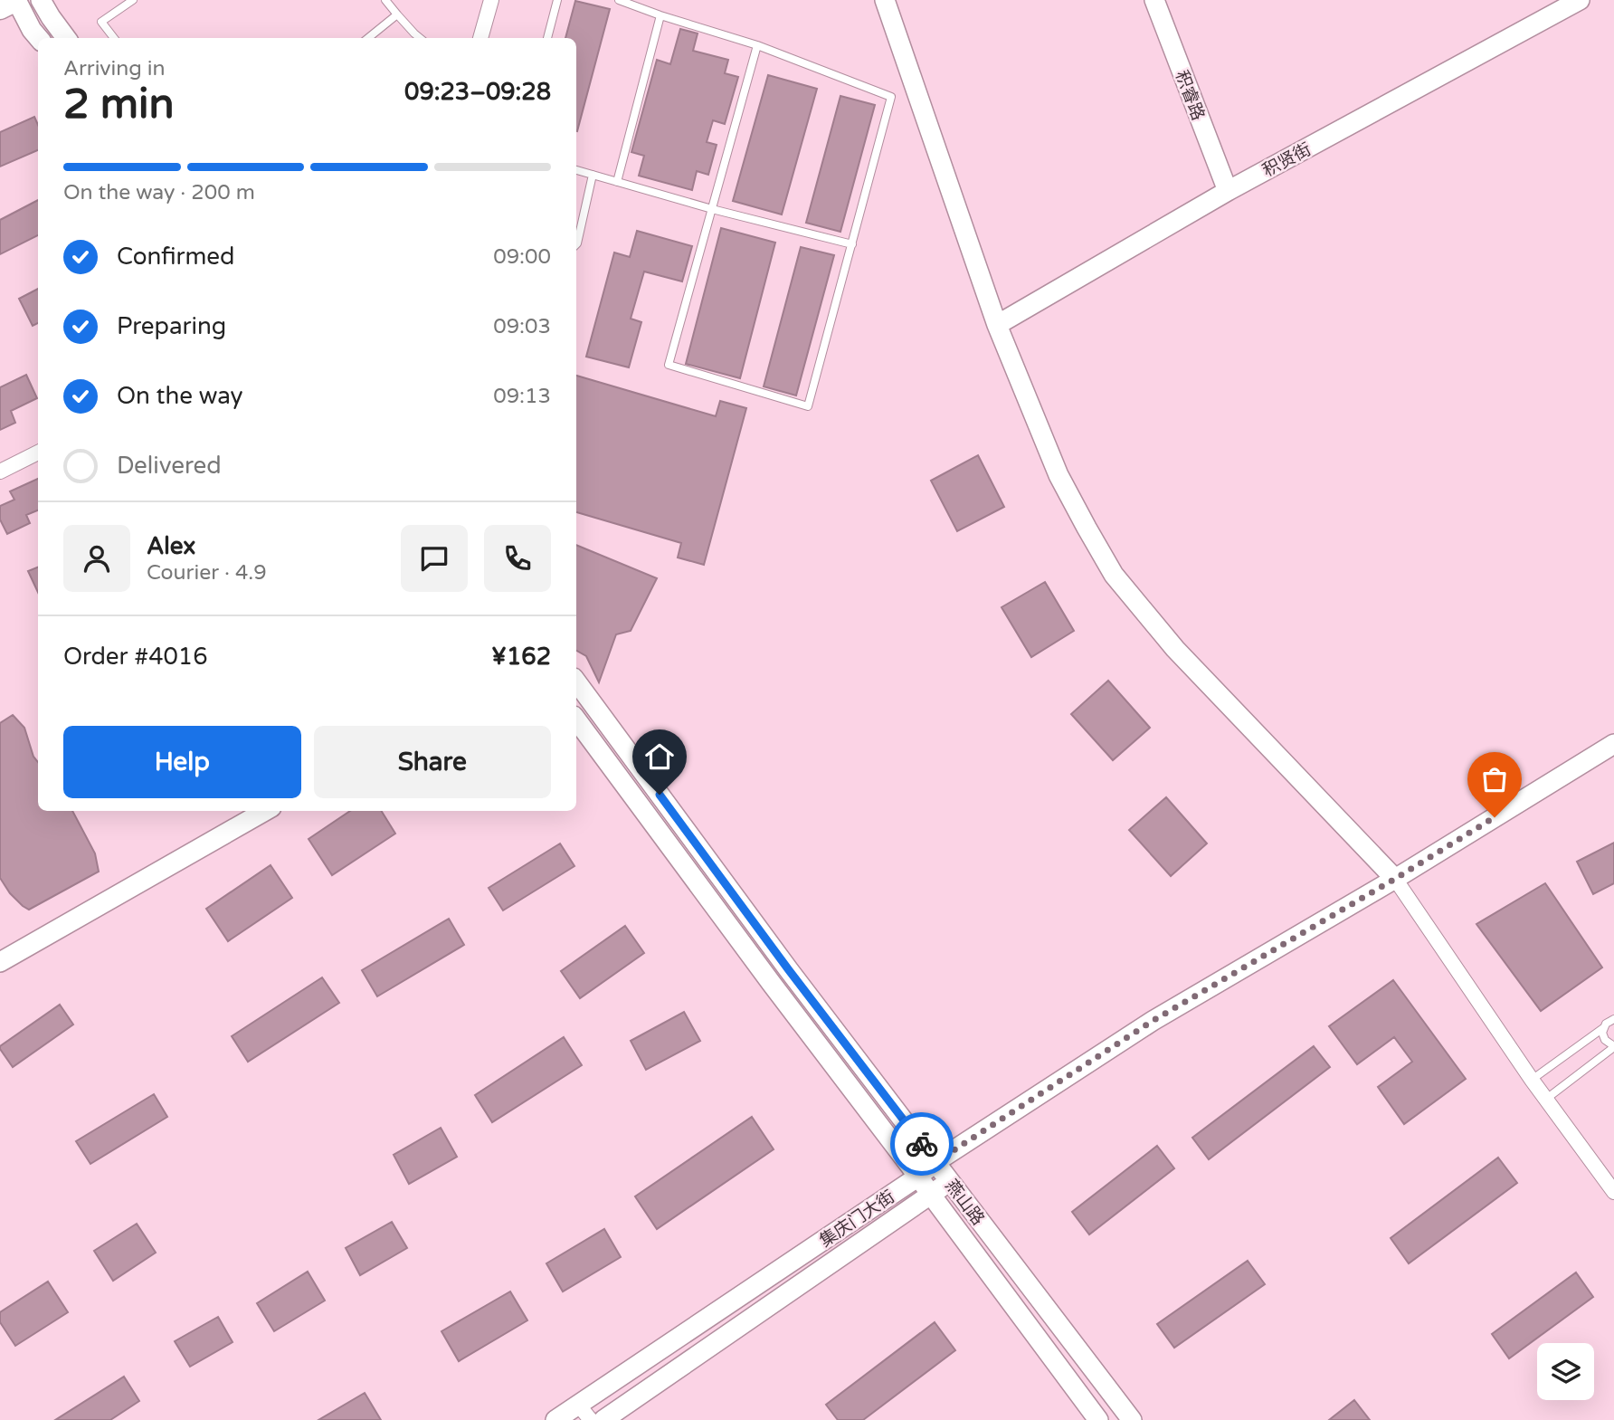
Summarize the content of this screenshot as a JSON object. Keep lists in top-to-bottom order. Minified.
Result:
{"streets":{"street":["积睿路","积贤街","燕山路","集庆门大街"]},"crossings":[["积睿路","积贤街"],["燕山路","集庆门大街"]],"page":{"heading":["2 min","Arriving in","09:23–09:28"],"panel":["Alex","Courier · 4.9","Order #4016","¥162"],"bar":"On the way · 200 m","list":[["Confirmed","09:00"],["Preparing","09:03"],["On the way","09:13"],"Delivered"],"buttons":["Help","Share"]}}
